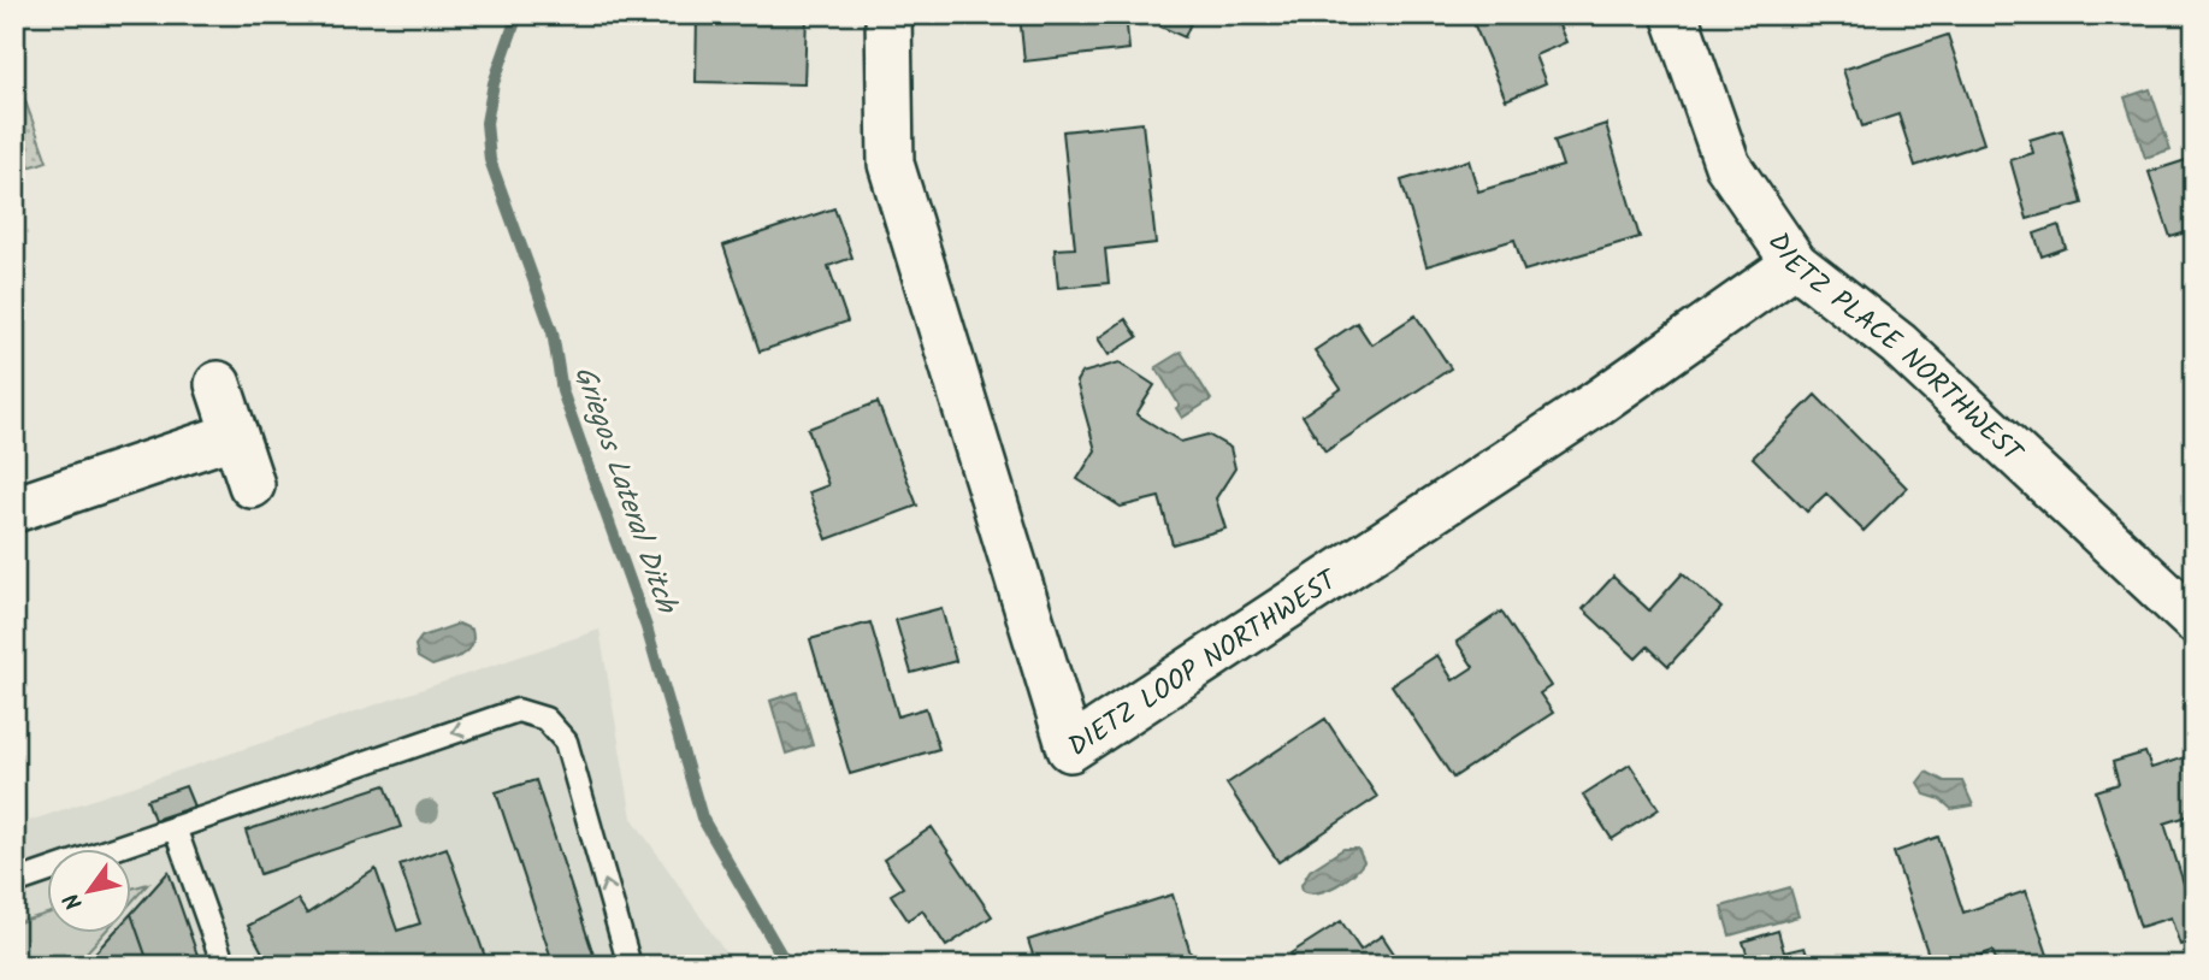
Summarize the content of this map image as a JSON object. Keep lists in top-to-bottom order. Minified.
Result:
{"streets":{"street":["DIETZ PLACE NORTHWEST","DIETZ LOOP NORTHWEST"]},"crossings":[["DIETZ PLACE NORTHWEST","DIETZ LOOP NORTHWEST"]],"water":["Griegos Lateral Ditch"],"north":"bottom left"}
